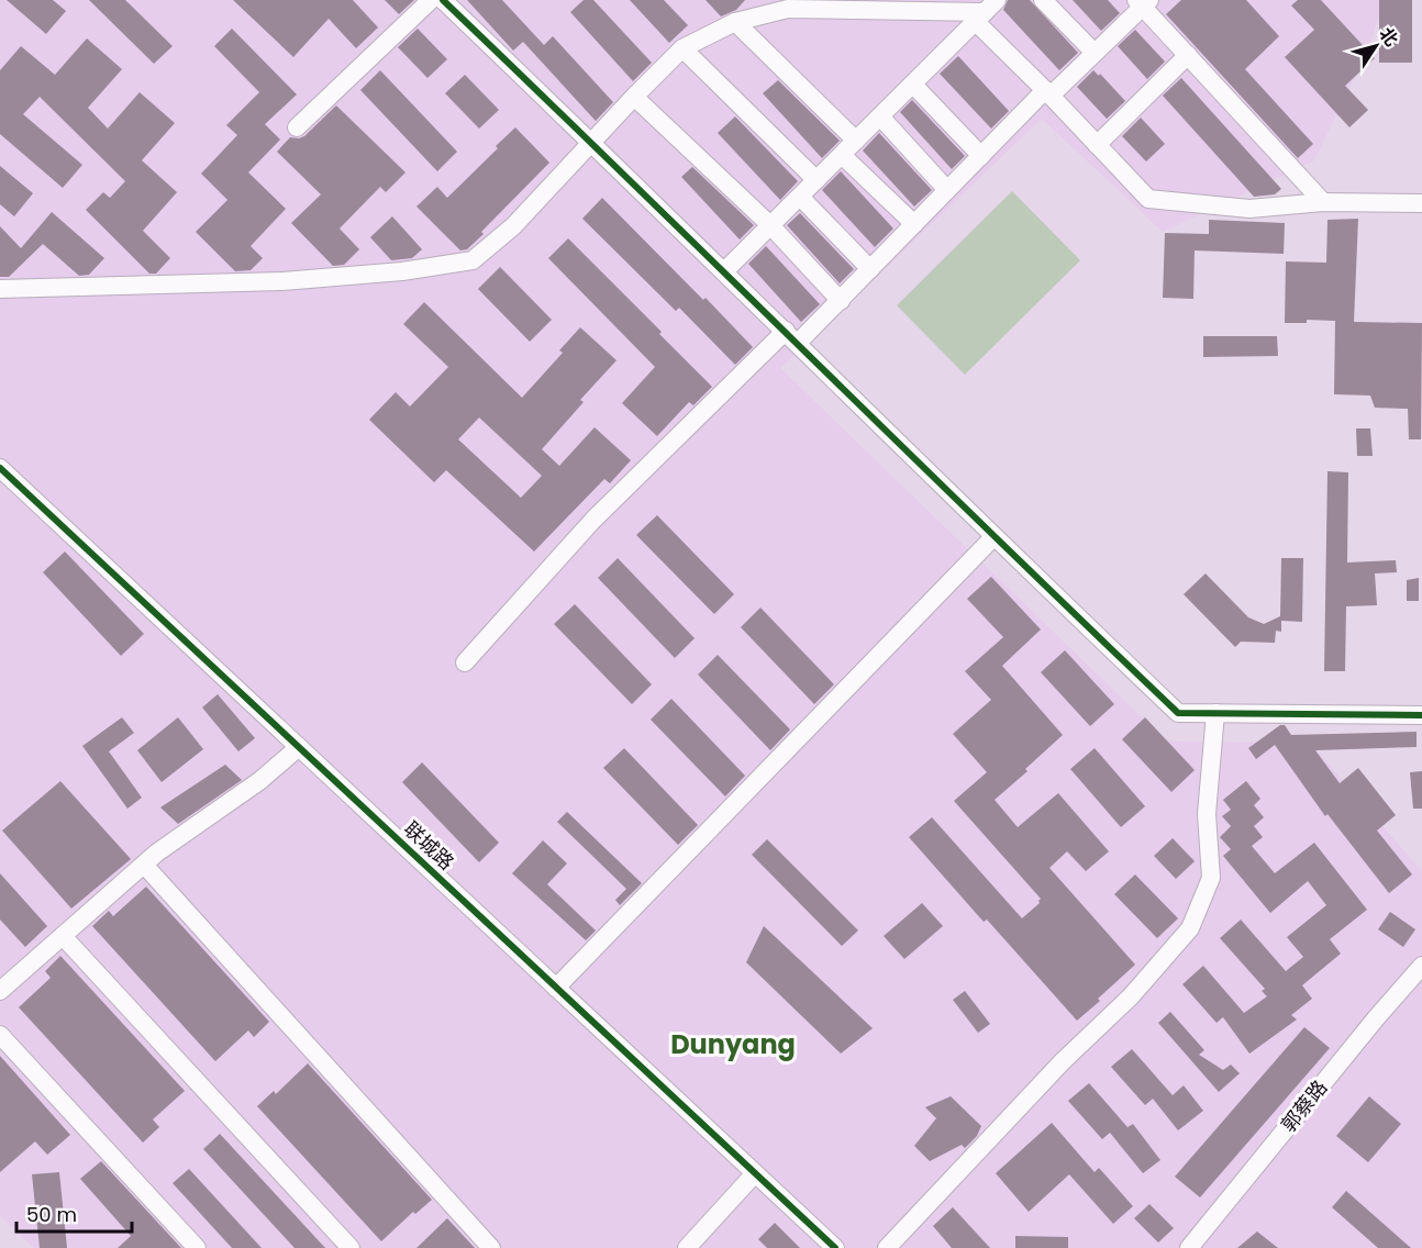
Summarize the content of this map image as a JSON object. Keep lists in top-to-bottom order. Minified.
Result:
{"streets":{"street":["联城路","郭蔡路"]},"districts":["Dunyang"],"scale_bar":"50 m","north":"top right"}
